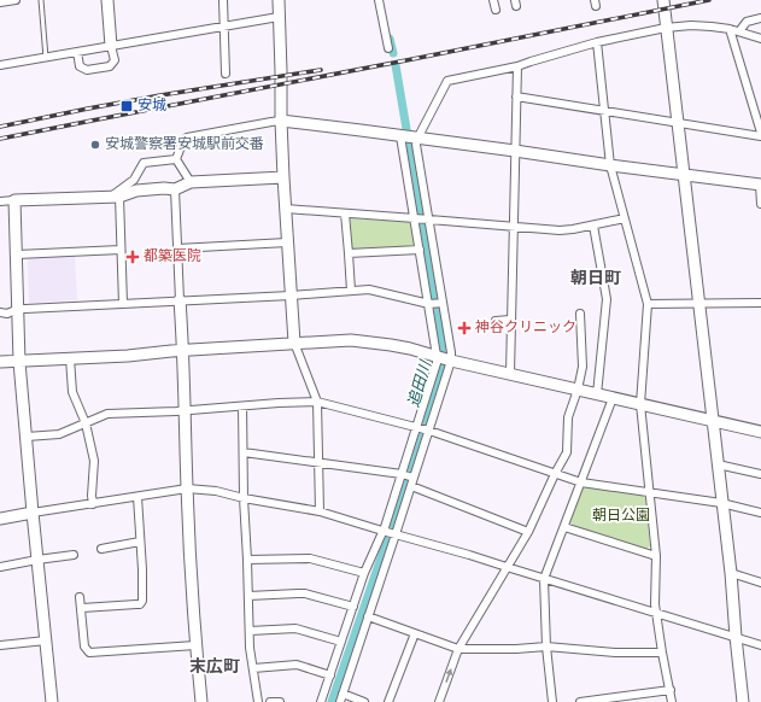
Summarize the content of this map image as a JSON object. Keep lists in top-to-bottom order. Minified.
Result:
{"districts":["朝日町","末広町"],"water":["追田川"],"parks":["朝日公園"],"places":{"transit":["安城"],"other":["安城警察署安城駅前交番"],"health":["都築医院","神谷クリニック"]}}
